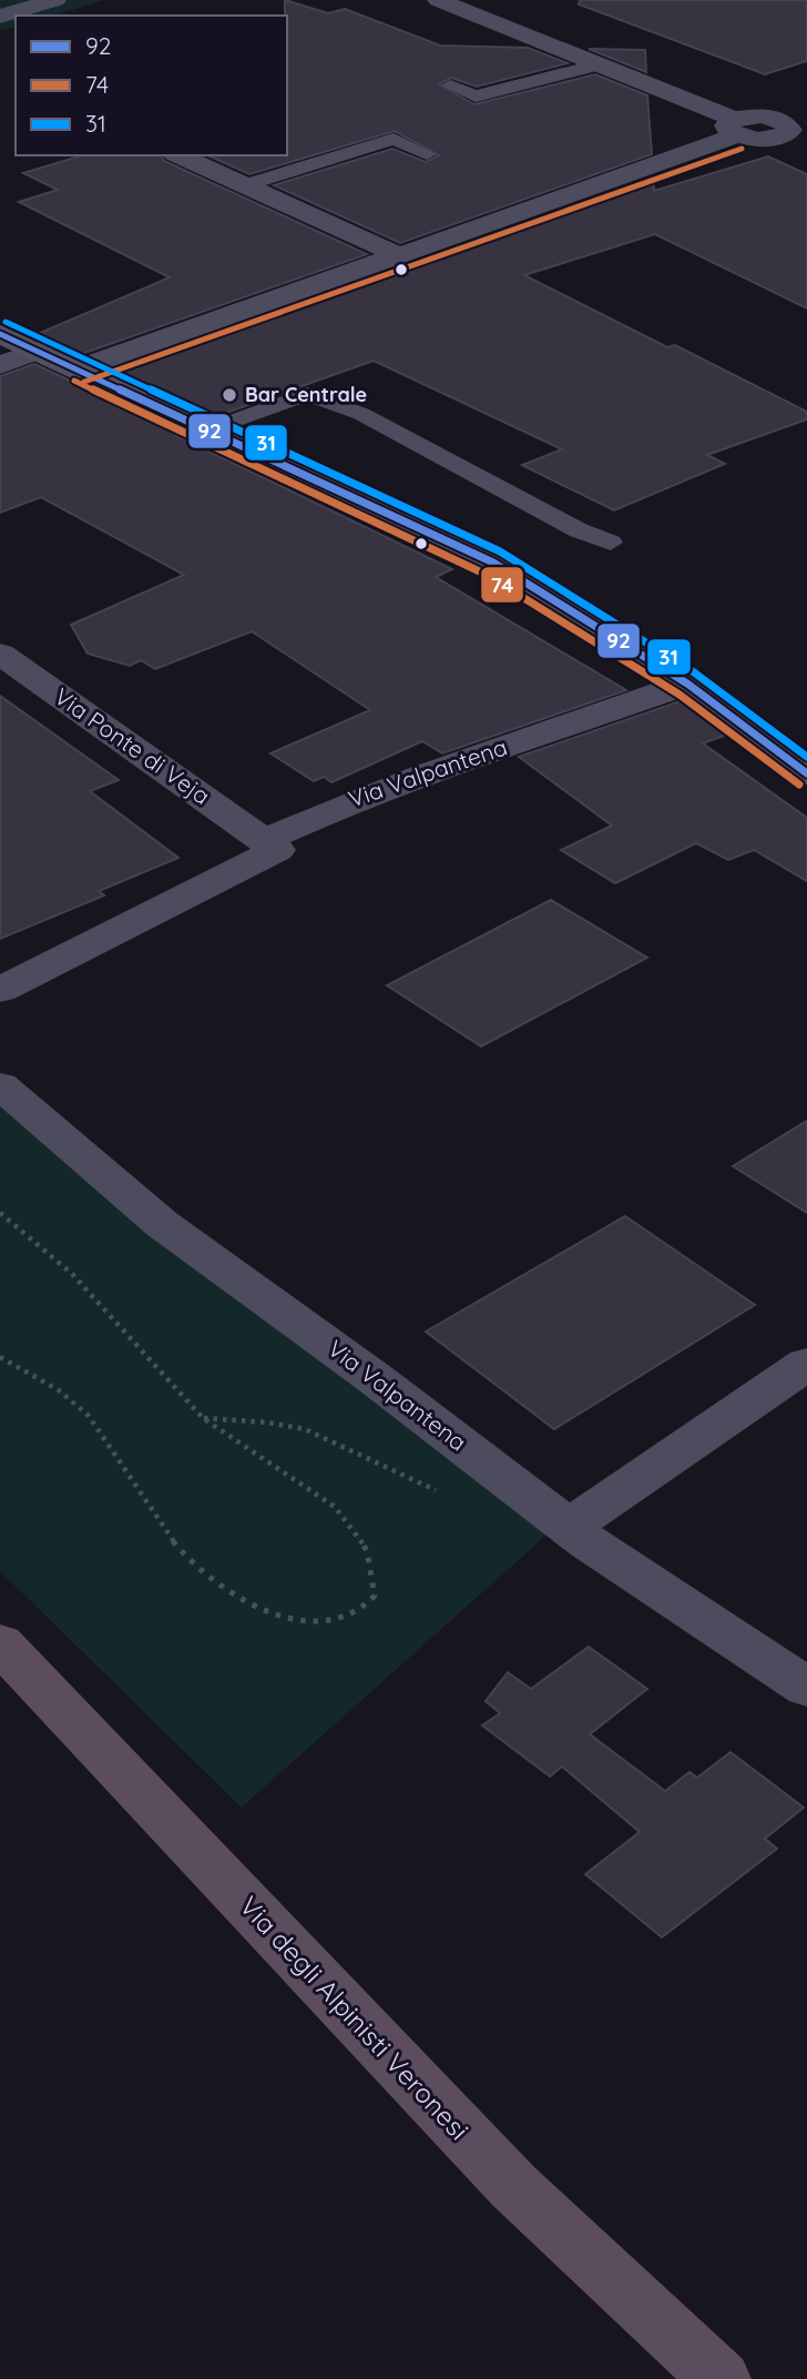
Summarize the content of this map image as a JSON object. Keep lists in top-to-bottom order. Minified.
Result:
{"streets":{"highway":["Via degli Alpinisti Veronesi"],"street":["Via Ponte di Veja","Via Valpantena"]},"crossings":[["Via Ponte di Veja","Via Valpantena"]],"places":["Bar Centrale"],"lines":["transit line 74","transit line 31","transit line 92"],"legend":["92","74","31"]}
